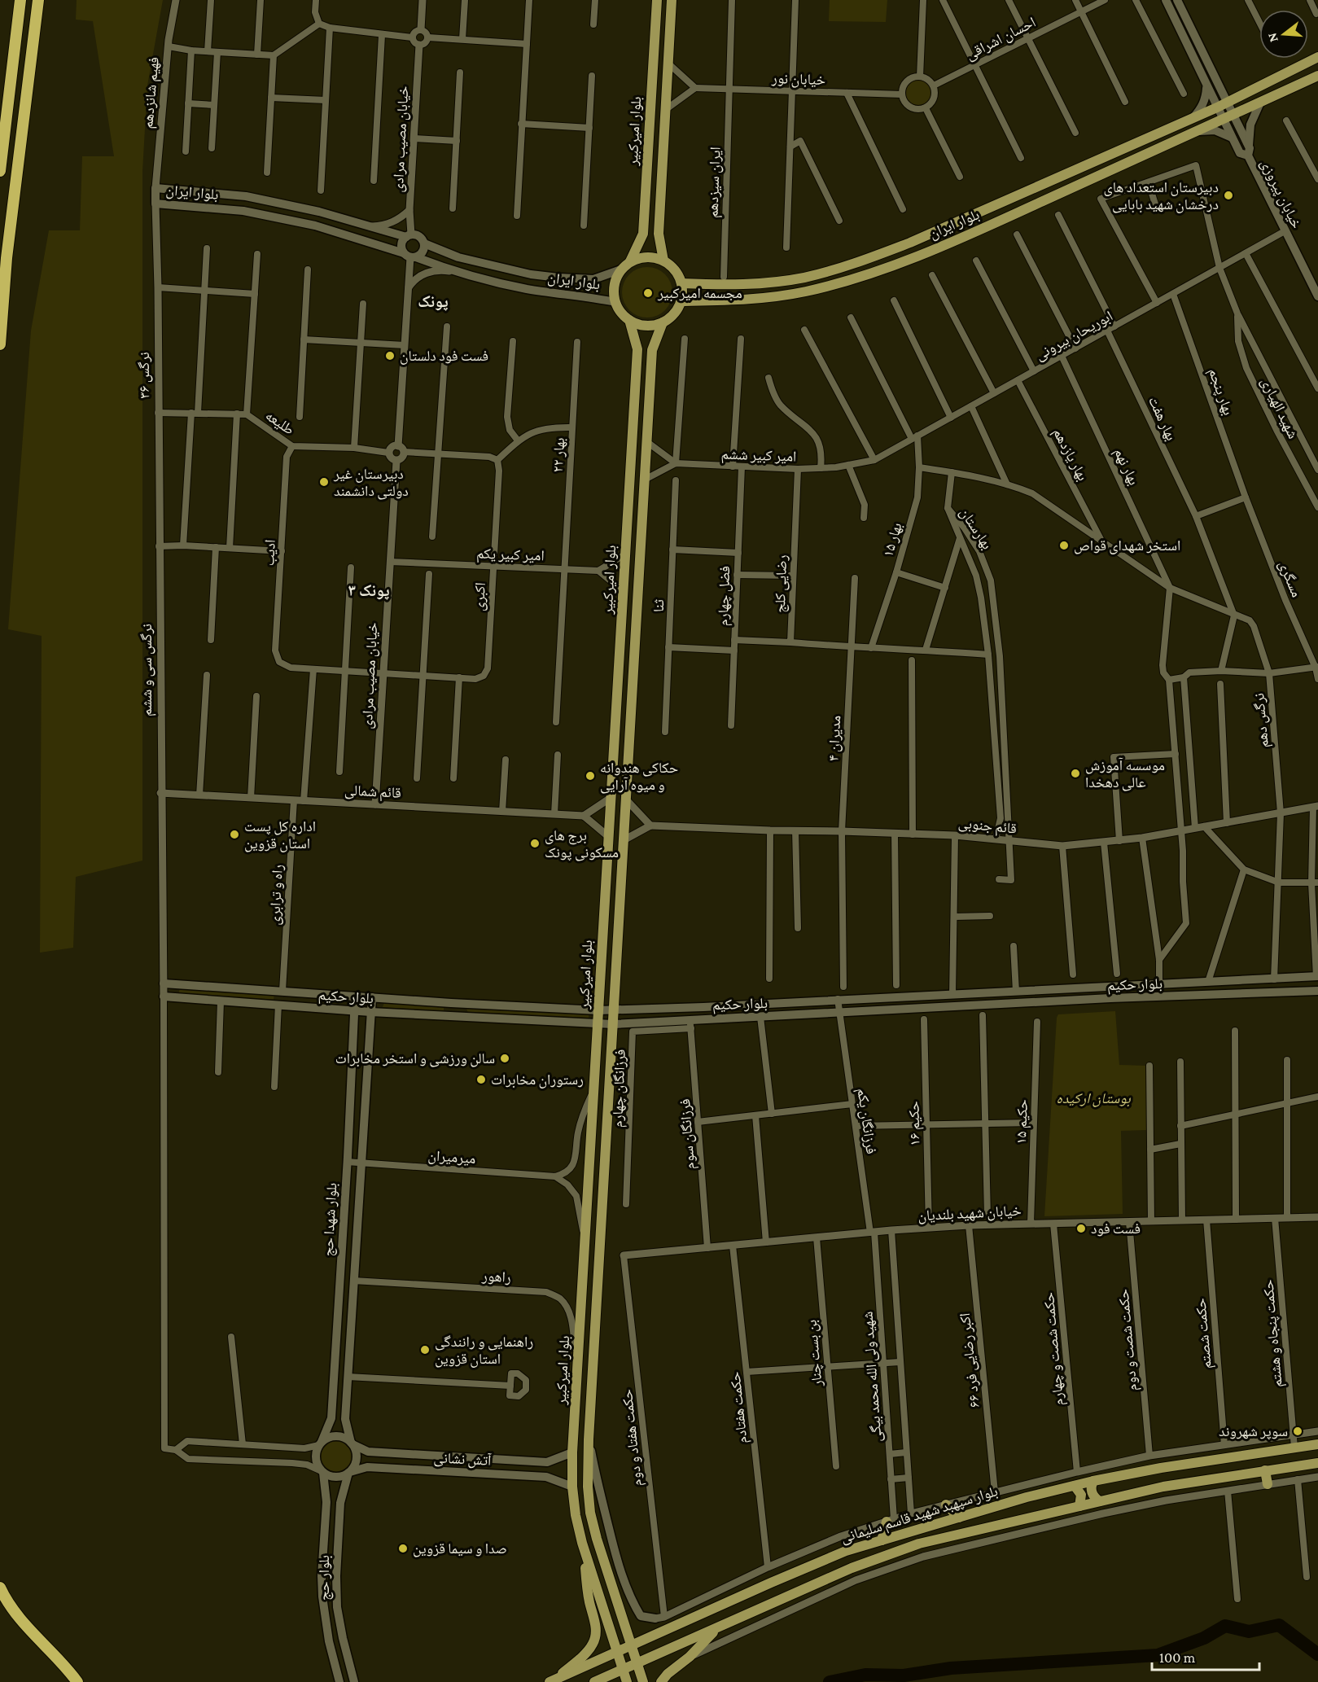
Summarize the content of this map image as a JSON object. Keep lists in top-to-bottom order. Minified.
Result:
{"streets":{"main road":["بلوار امیرکبیر","بلوار ایران","خیابان پیروزی","بلوار حکیم","بلوار شهدا حج","آتش نشانی","بلوار سپهبد شهید قاسم سلیمانی","بلوار حج"],"street":["احسان اشراقی","خیابان نور","فهیم شانزدهم","خیابان مصیب مرادی","ایران سیزدهم","ابوریحان بیرونی","نرگس ۳۶","بهار پنجم","شهید الهیاری","بهار هفت","طلیعه","بهار یازدهم","بهار ۲۲","امیر کبیر ششم","بهار نهم","بهارستان","بهار ۱۵","ادیب","امیر کبیر یکم","مسگری","رضایی کلج","فضل چهارم","اکبری","ثنا","نرگس سی و ششم","نرگس دهم","مدیران ۴","قائم شمالی","قائم جنوبی","راه و ترابری","فرزانگان چهارم","فرزانگان یکم","حکیم ۱۵","حکیم ۱۶","فرزانگان سوم","میرمیران","خیابان شهید بلندیان","راهور","حکمت شصتم","حکمت پنجاه و هشتم","حکمت شصت و دوم","حکمت شصت و چهارم","بن بست چنار","۶۶ اکبر رضایی فرد","شهید ولی الله محمد بیگی","حکمت هفتادم","حکمت هفتاد و دوم"]},"crossings":[["احسان اشراقی","خیابان نور"],["خیابان نور","ایران سیزدهم"],["فهیم شانزدهم","بلوار ایران"],["بلوار امیرکبیر","بلوار ایران"],["بلوار امیرکبیر","بلوار حکیم"],["بلوار امیرکبیر","راهور"],["بلوار امیرکبیر","حکمت هفتاد و دوم"],["بلوار امیرکبیر","آتش نشانی"],["بلوار امیرکبیر","بلوار سپهبد شهید قاسم سلیمانی"],["خیابان مصیب مرادی","بلوار ایران"],["خیابان مصیب مرادی","طلیعه"],["خیابان مصیب مرادی","امیر کبیر یکم"],["خیابان مصیب مرادی","قائم شمالی"],["بلوار ایران","خیابان پیروزی"],["بلوار ایران","نرگس ۳۶"],["خیابان پیروزی","ابوریحان بیرونی"],["ابوریحان بیرونی","بهار پنجم"],["ابوریحان بیرونی","شهید الهیاری"],["ابوریحان بیرونی","بهار هفت"],["ابوریحان بیرونی","بهار یازدهم"],["ابوریحان بیرونی","امیر کبیر ششم"],["ابوریحان بیرونی","بهار نهم"],["ابوریحان بیرونی","بهار ۱۵"],["نرگس ۳۶","طلیعه"],["نرگس ۳۶","نرگس سی و ششم"],["بهار پنجم","مسگری"],["طلیعه","ادیب"],["بهار ۲۲","امیر کبیر یکم"],["امیر کبیر ششم","رضایی کلج"],["امیر کبیر ششم","فضل چهارم"],["بهارستان","قائم جنوبی"],["امیر کبیر یکم","اکبری"],["مسگری","نرگس دهم"],["نرگس سی و ششم","قائم شمالی"],["نرگس سی و ششم","بلوار حکیم"],["نرگس دهم","قائم جنوبی"],["نرگس دهم","بلوار حکیم"],["مدیران ۴","قائم جنوبی"],["قائم شمالی","راه و ترابری"],["راه و ترابری","بلوار حکیم"],["بلوار حکیم","فرزانگان چهارم"],["بلوار حکیم","فرزانگان یکم"],["بلوار حکیم","فرزانگان سوم"],["بلوار حکیم","بلوار شهدا حج"],["فرزانگان چهارم","فرزانگان سوم"],["فرزانگان یکم","خیابان شهید بلندیان"],["فرزانگان یکم","شهید ولی الله محمد بیگی"],["حکیم ۱۵","خیابان شهید بلندیان"],["حکیم ۱۶","خیابان شهید بلندیان"],["فرزانگان سوم","خیابان شهید بلندیان"],["میرمیران","بلوار شهدا حج"],["خیابان شهید بلندیان","حکمت شصتم"],["خیابان شهید بلندیان","حکمت پنجاه و هشتم"],["خیابان شهید بلندیان","حکمت شصت و دوم"],["خیابان شهید بلندیان","حکمت شصت و چهارم"],["خیابان شهید بلندیان","بن بست چنار"],["خیابان شهید بلندیان","۶۶ اکبر رضایی فرد"],["خیابان شهید بلندیان","شهید ولی الله محمد بیگی"],["خیابان شهید بلندیان","حکمت هفتادم"],["خیابان شهید بلندیان","حکمت هفتاد و دوم"],["بلوار شهدا حج","راهور"],["بلوار شهدا حج","آتش نشانی"],["بلوار شهدا حج","بلوار حج"],["حکمت پنجاه و هشتم","بلوار سپهبد شهید قاسم سلیمانی"],["آتش نشانی","بلوار حج"]],"districts":["پونک","پونک ۳"],"parks":["بوستان ارکیده"],"places":["دبیرستان استعداد های درخشان شهید بابایی","مجسمه امیرکبیر","فست فود دلستان","دبیرستان غیر دولتی دانشمند","استخر شهدای قواص","موسسه آموزش عالی دهخدا","حکاکی هندوانه و میوه آرایی","اداره کل پست استان قزوین","برج های مسکونی پونک","سالن ورزشی و استخر مخابرات","رستوران مخابرات","فست فود","راهنمایی و رانندگی استان قزوین","سوپر شهروند","صدا و سیما قزوین"],"scale_bar":"100 m","north":"left"}
